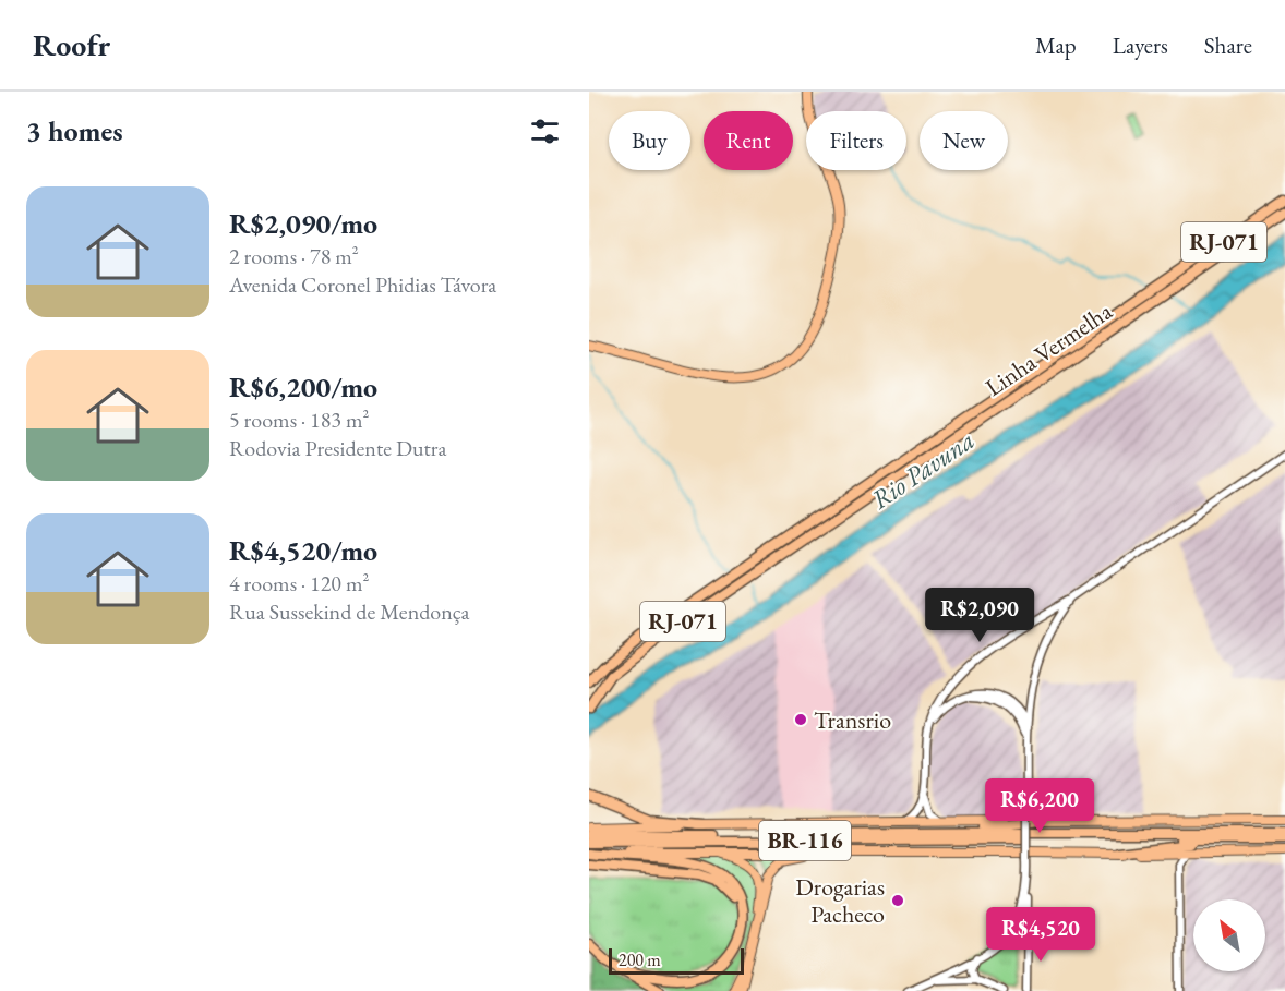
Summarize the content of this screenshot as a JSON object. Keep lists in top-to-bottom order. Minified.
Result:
{"streets":{"highway":["RJ-071","Linha Vermelha","BR-116"]},"water":["Rio Pavuna"],"places":["Transrio","Drogarias Pacheco"],"scale_bar":"200 m","north":"top left","page":{"header":"Roofr","nav":["Map","Layers","Share"],"heading":"3 homes","chip":["Buy","Rent","Filters","New"],"list":[{"name":"R$2,090/mo","note":"2 rooms · 78 m² · Avenida Coronel Phidias Távora"},{"name":"R$6,200/mo","note":"5 rooms · 183 m² · Rodovia Presidente Dutra"},{"name":"R$4,520/mo","note":"4 rooms · 120 m² · Rua Sussekind de Mendonça"}],"price":["R$2,090","R$6,200","R$4,520"],"scale":"200 m"}}
